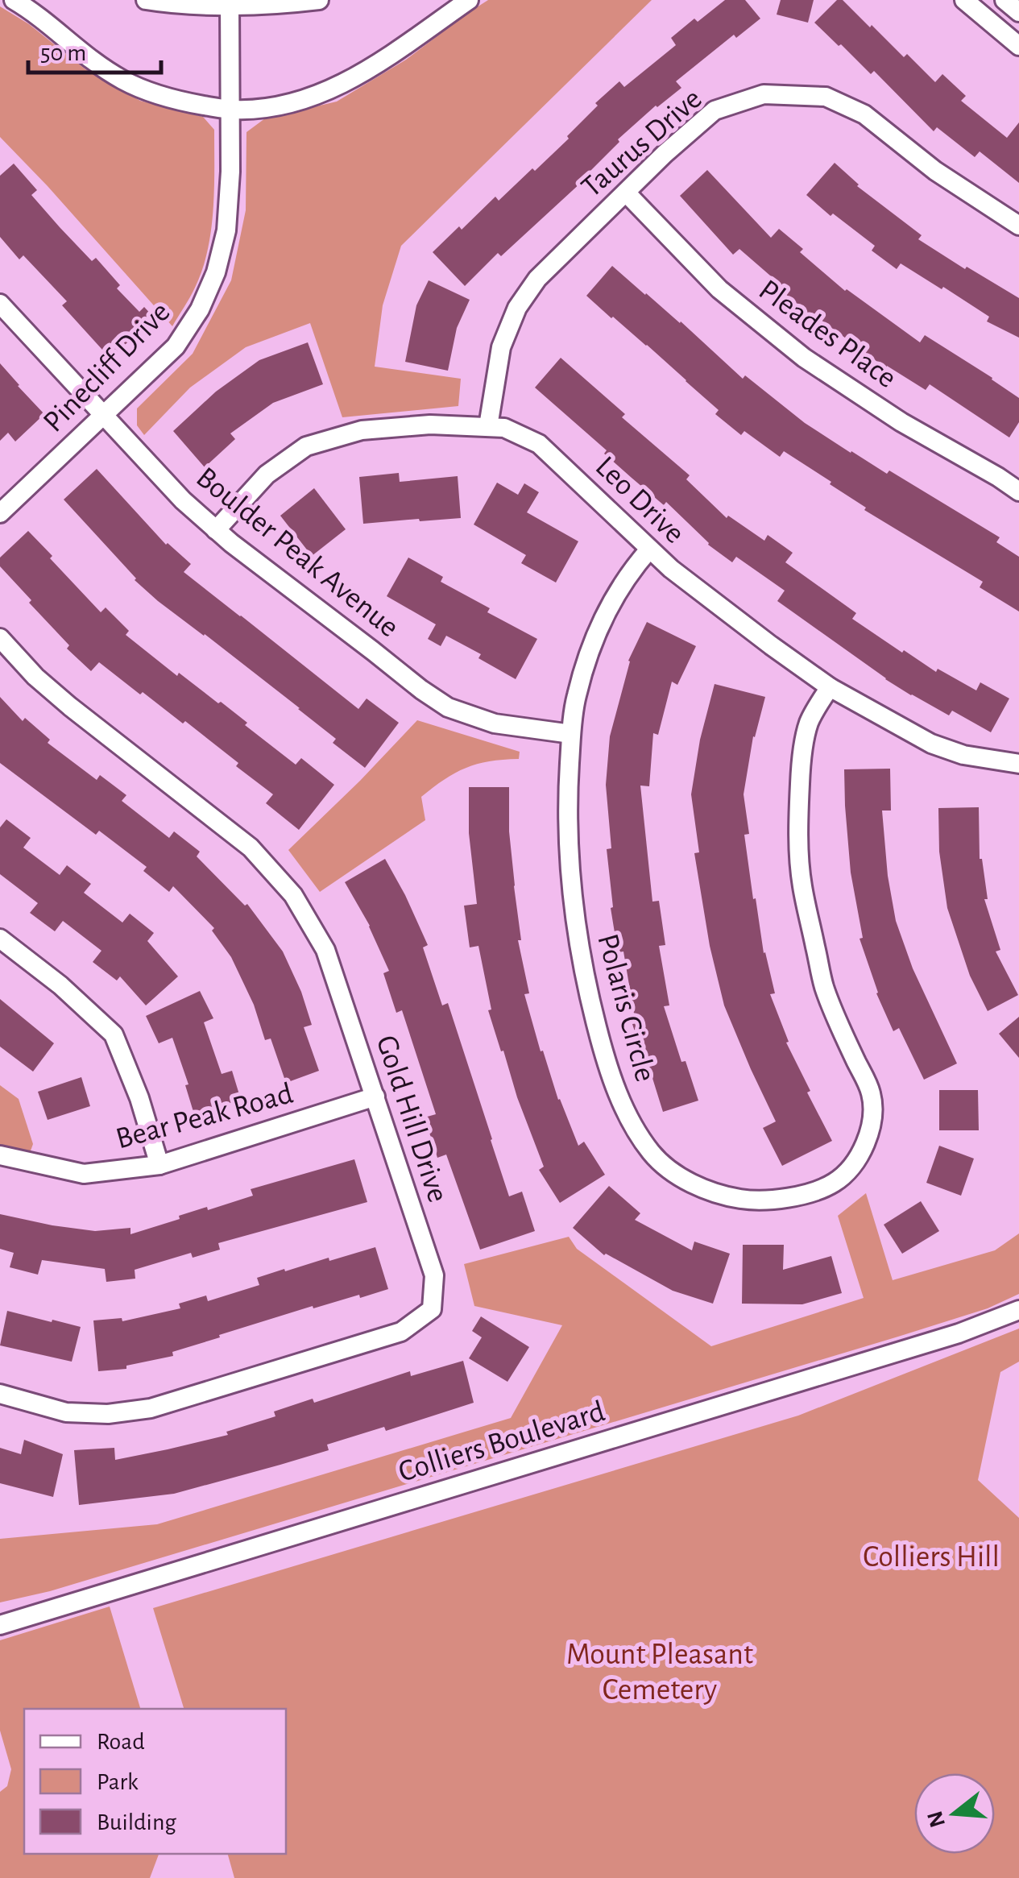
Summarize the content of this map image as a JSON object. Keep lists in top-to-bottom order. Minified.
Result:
{"streets":{"street":["Taurus Drive","Pleades Place","Pinecliff Drive","Leo Drive","Boulder Peak Avenue","Polaris Circle","Bear Peak Road","Gold Hill Drive","Colliers Boulevard"]},"crossings":[["Taurus Drive","Pleades Place"],["Taurus Drive","Leo Drive"],["Pinecliff Drive","Boulder Peak Avenue"],["Leo Drive","Boulder Peak Avenue"],["Leo Drive","Polaris Circle"],["Boulder Peak Avenue","Polaris Circle"],["Bear Peak Road","Gold Hill Drive"]],"parks":["Colliers Hill","Mount Pleasant Cemetery"],"legend":["Road","Park","Building"],"scale_bar":"50 m","north":"left"}
